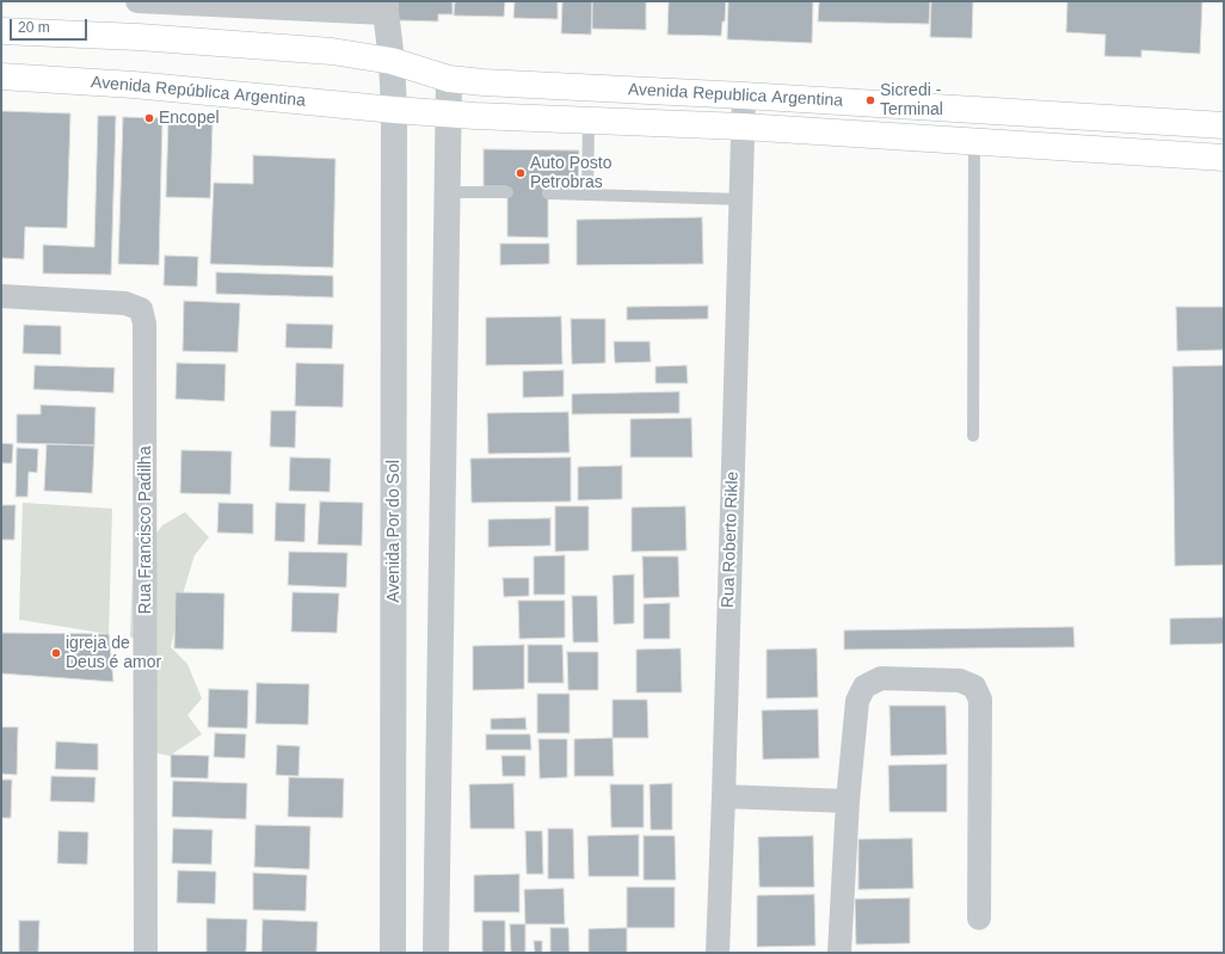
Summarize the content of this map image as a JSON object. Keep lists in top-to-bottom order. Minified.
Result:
{"streets":{"main road":["Avenida República Argentina","Avenida Republica Argentina"],"street":["Rua Francisco Padilha","Avenida Por do Sol","Rua Roberto Rikle"]},"crossings":[["Avenida República Argentina","Avenida Republica Argentina"],["Avenida República Argentina","Avenida Por do Sol"],["Avenida Republica Argentina","Avenida Por do Sol"],["Avenida Republica Argentina","Rua Roberto Rikle"]],"places":["Sicredi - Terminal","Encopel","Auto Posto Petrobras","igreja de Deus é amor"],"scale_bar":"20 m"}
